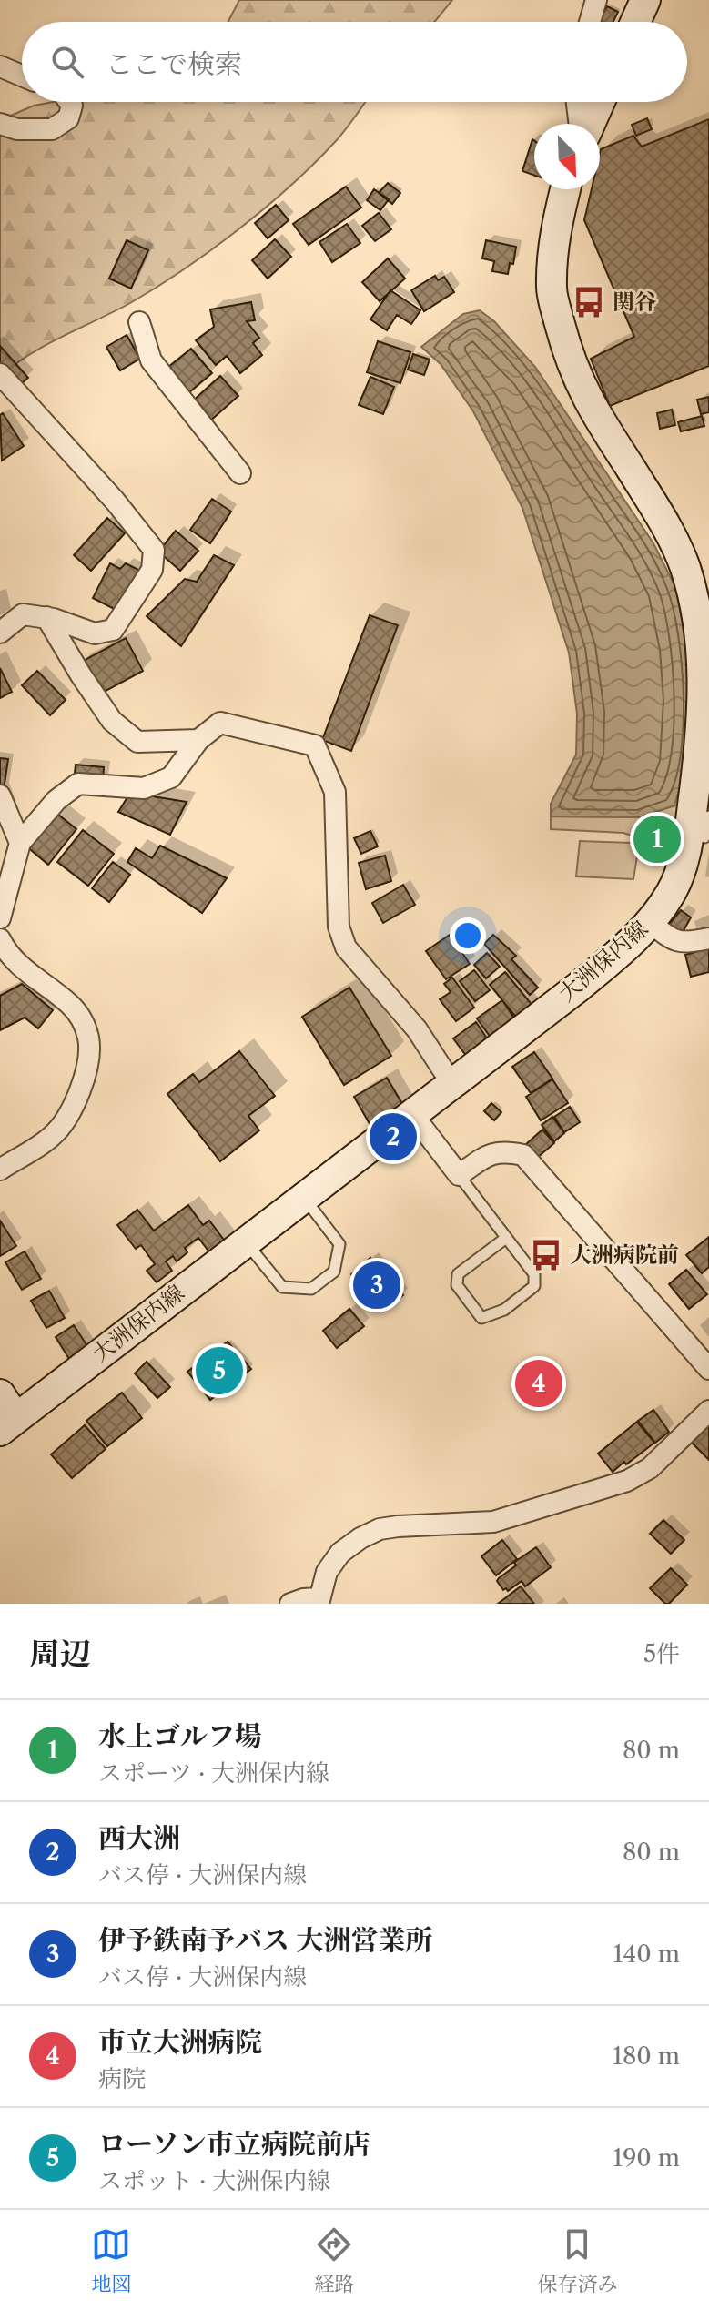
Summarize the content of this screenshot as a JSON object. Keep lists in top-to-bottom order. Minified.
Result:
{"streets":{"main road":["大洲保内線"]},"places":{"bus stop":["関谷","大洲病院前"]},"north":"bottom right","page":{"search":"ここで検索","pins":["1","2","3","5","4"],"heading":["周辺","5件"],"list":[{"mark":"1","name":"水上ゴルフ場","note":"スポーツ · 大洲保内線","value":"80 m"},{"mark":"2","name":"西大洲","note":"バス停 · 大洲保内線","value":"80 m"},{"mark":"3","name":"伊予鉄南予バス 大洲営業所","note":"バス停 · 大洲保内線","value":"140 m"},{"mark":"4","name":"市立大洲病院","note":"病院","value":"180 m"},{"mark":"5","name":"ローソン市立病院前店","note":"スポット · 大洲保内線","value":"190 m"}],"nav":["地図","経路","保存済み"]}}
